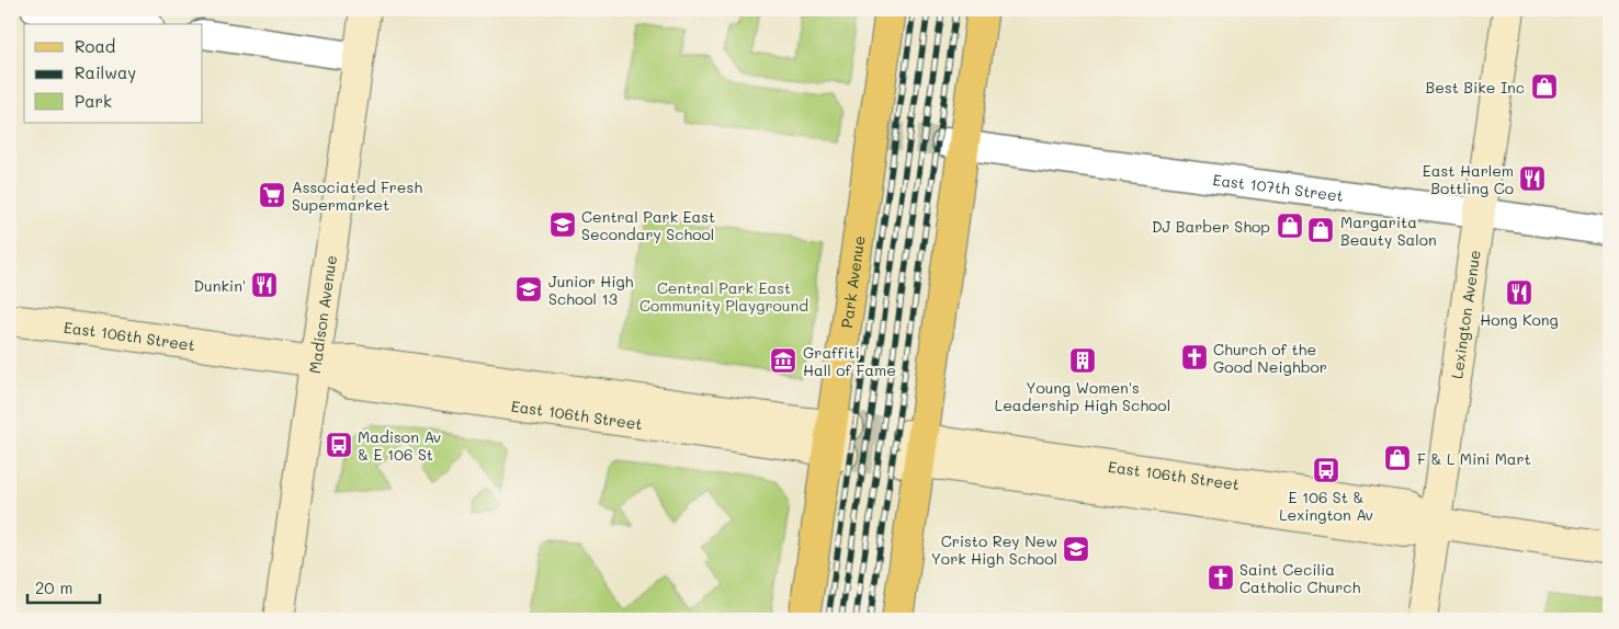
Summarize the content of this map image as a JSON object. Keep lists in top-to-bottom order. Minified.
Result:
{"streets":{"main road":["Park Avenue","Madison Avenue","Lexington Avenue","East 106th Street"],"street":["East 107th Street"]},"crossings":[["East 107th Street","Lexington Avenue"],["Park Avenue","East 106th Street"],["Madison Avenue","East 106th Street"],["Lexington Avenue","East 106th Street"]],"parks":["Central Park East Community Playground"],"places":{"shop":["Best Bike Inc","DJ Barber Shop","Margarita Beauty Salon","F & L Mini Mart"],"restaurant":["East Harlem Bottling Co","Dunkin'","Hong Kong"],"supermarket":["Associated Fresh Supermarket"],"school or university":["Central Park East Secondary School","Junior High School 13","Cristo Rey New York High School"],"church":["Church of the Good Neighbor","Saint Cecilia Catholic Church"],"museum":["Graffiti Hall of Fame"],"building":["Young Women's Leadership High School"],"bus stop":["Madison Av & E 106 St","E 106 St & Lexington Av"]},"legend":["Road","Railway","Park"],"scale_bar":"20 m"}
